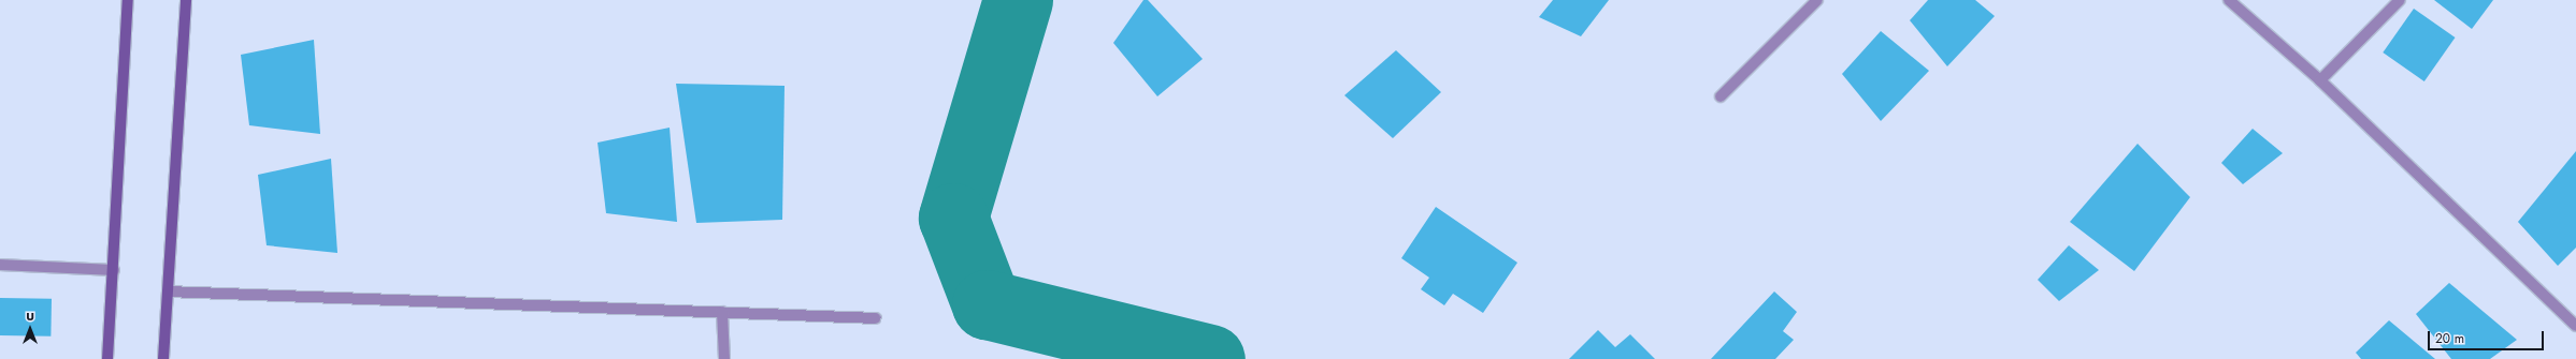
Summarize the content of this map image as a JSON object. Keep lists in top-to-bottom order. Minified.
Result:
{"scale_bar":"20 m","north":"top"}
